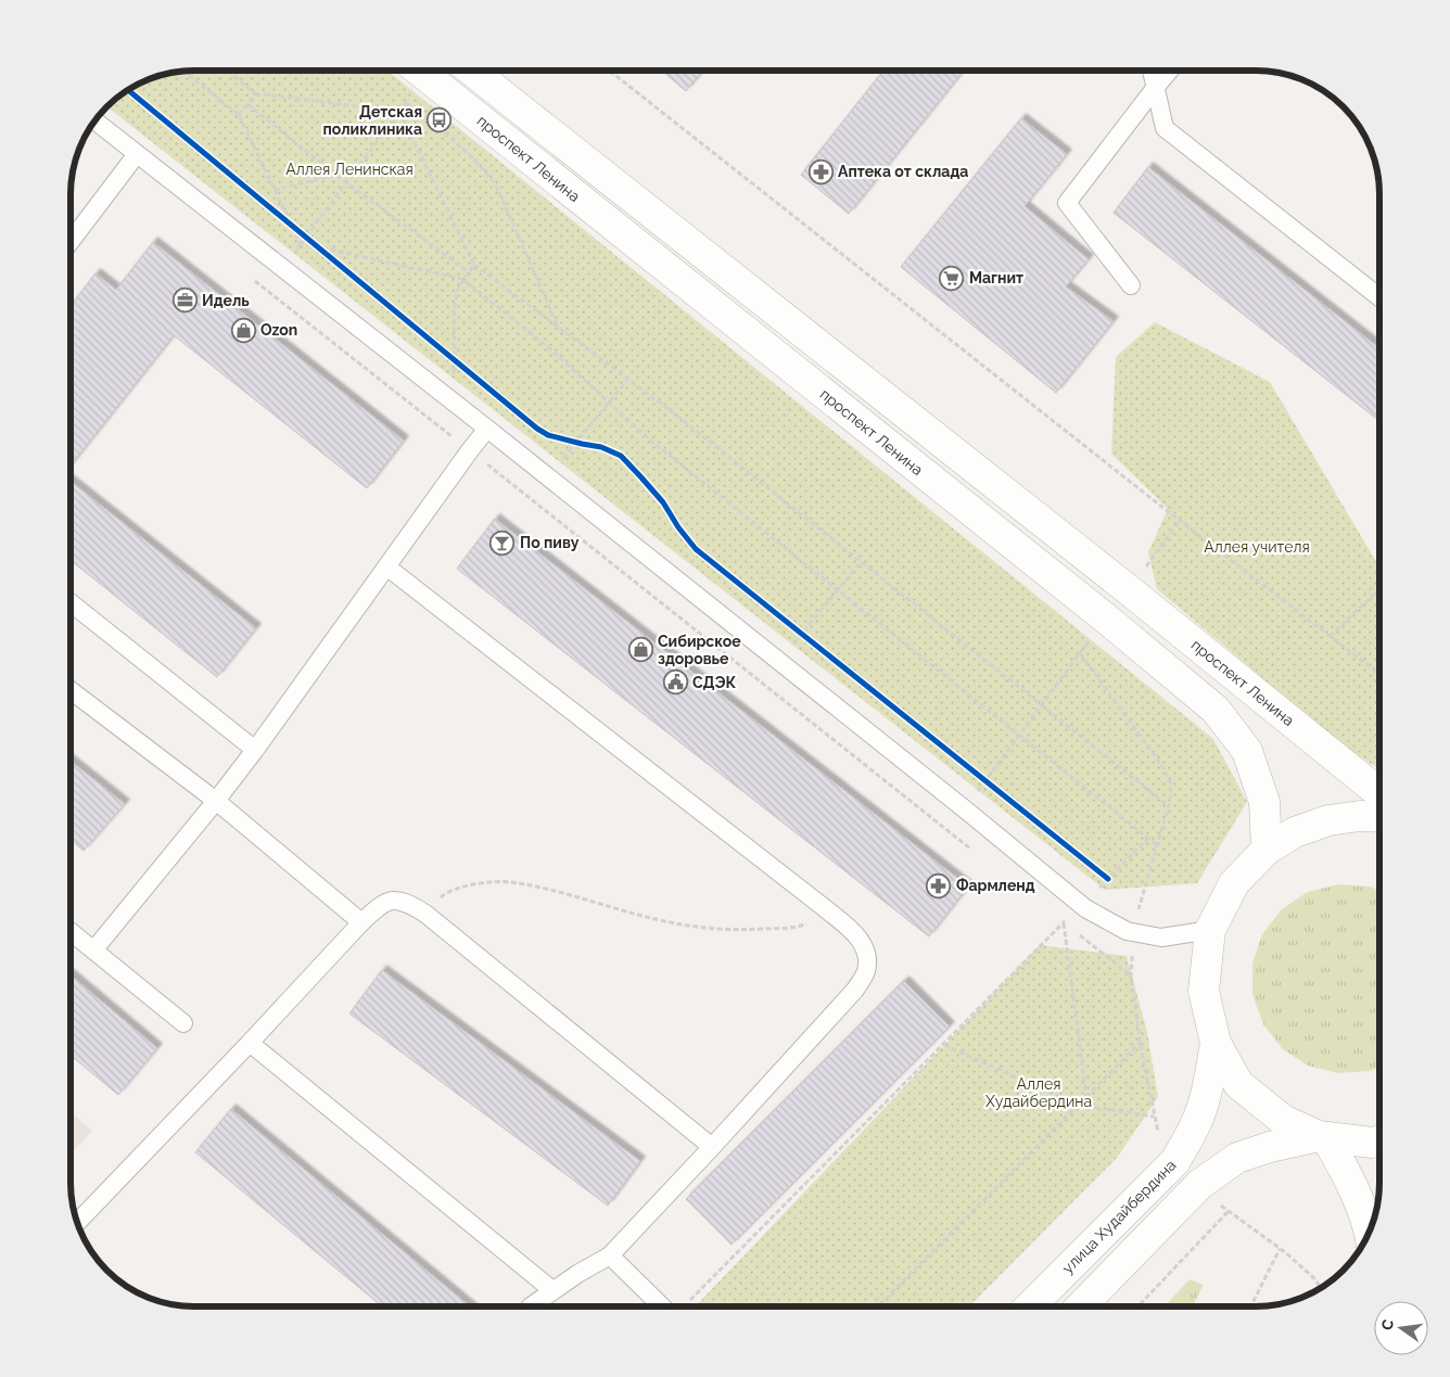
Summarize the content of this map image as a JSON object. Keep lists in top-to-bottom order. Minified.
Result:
{"streets":{"main road":["проспект Ленина","улица Худайбердина"]},"parks":["Аллея Ленинская","Аллея учителя","Аллея Худайбердина"],"places":{"bus stop":["Детская поликлиника"],"pharmacy":["Аптека от склада","Фармленд"],"supermarket":["Магнит"],"office":["Идель"],"shop":["Ozon","Сибирское здоровье"],"bar":["По пиву"],"public building":["СДЭК"]},"north":"left"}
